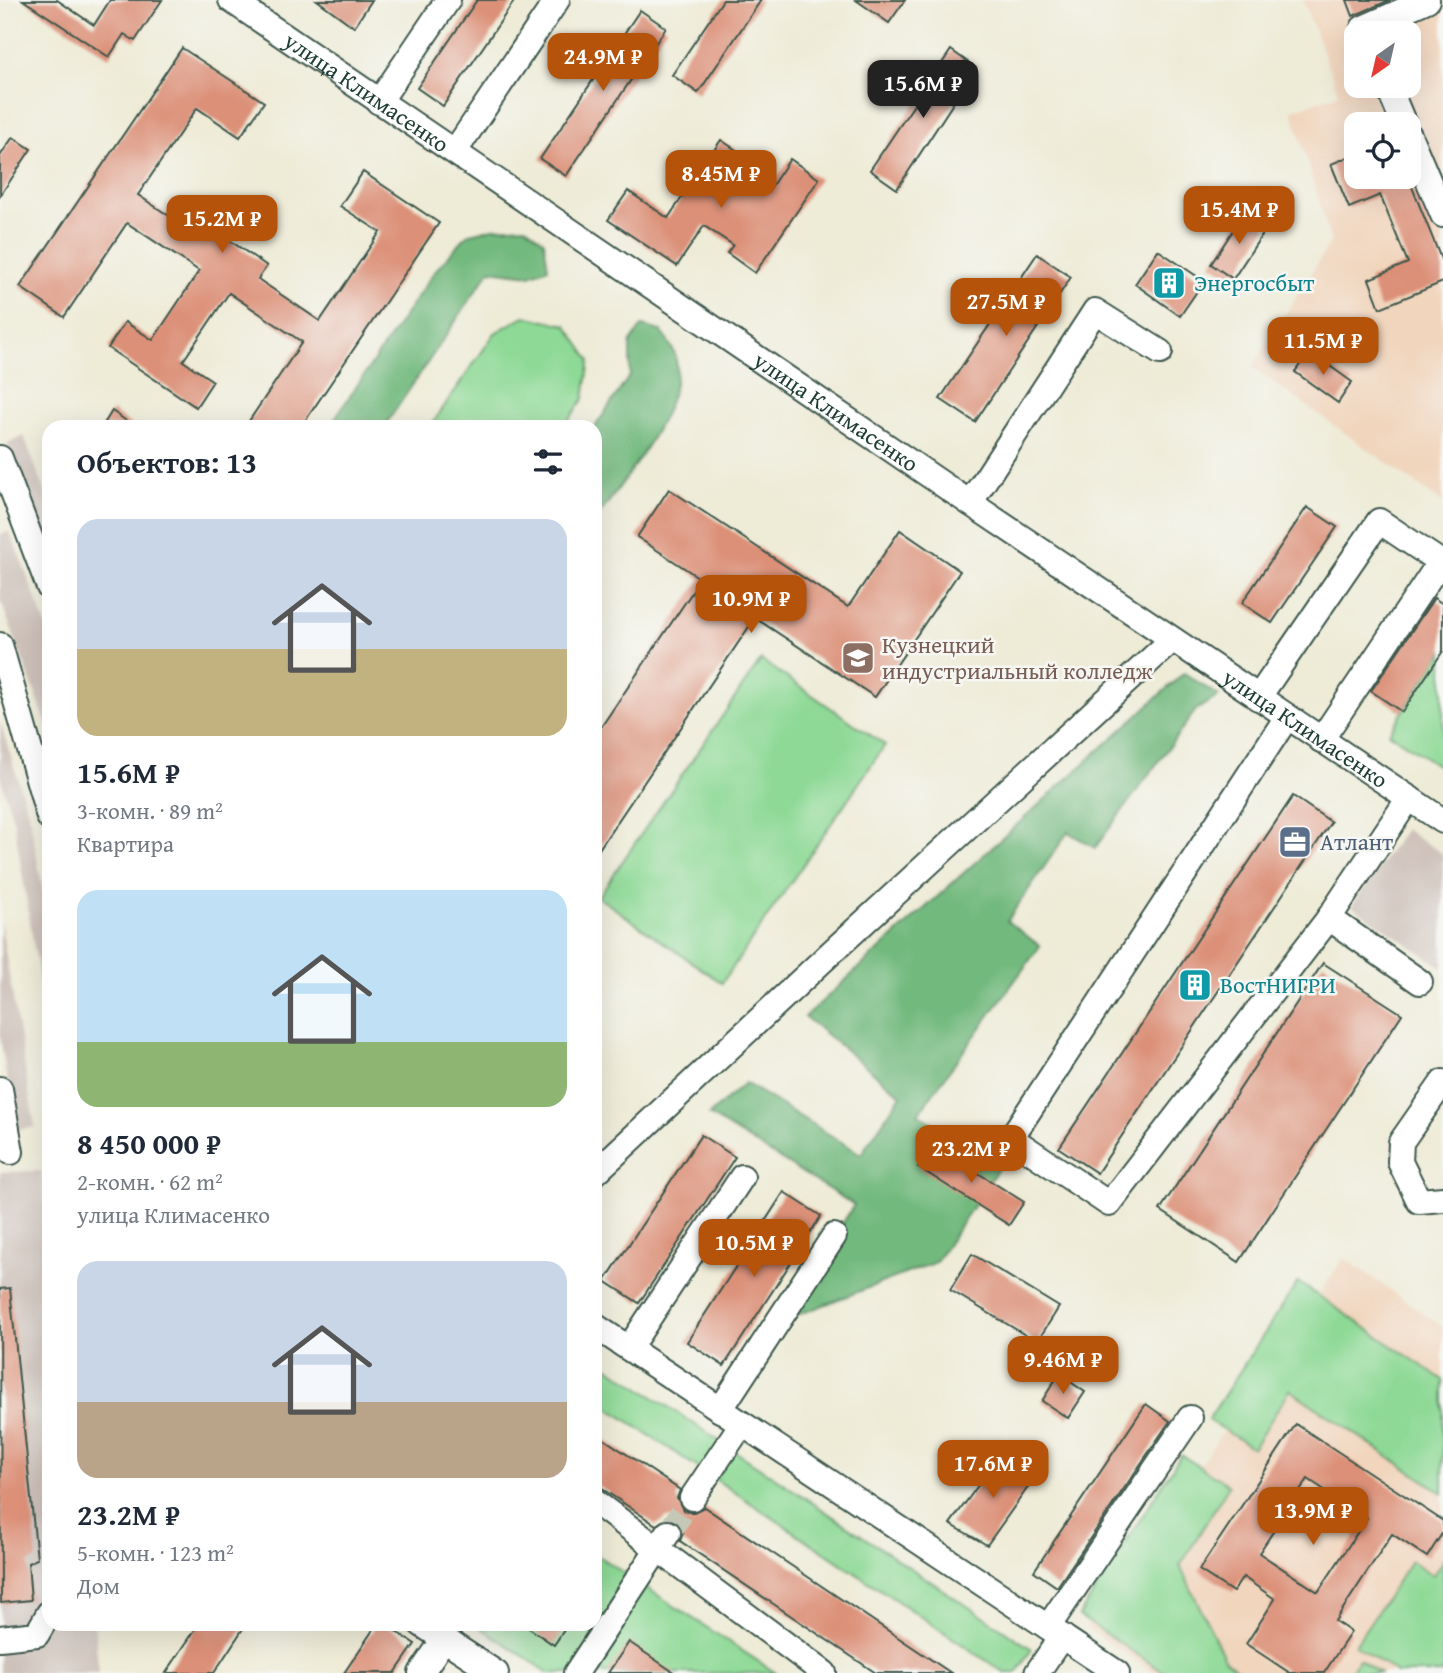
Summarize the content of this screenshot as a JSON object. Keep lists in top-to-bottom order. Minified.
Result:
{"streets":{"street":["улица Климасенко"]},"places":{"building":["Энергосбыт","ВостНИГРИ"],"school or university":["Кузнецкий индустриальный колледж"],"office":["Атлант"]},"north":"bottom left","page":{"price":["24.9M ₽","15.6M ₽","8.45M ₽","15.4M ₽","15.2M ₽","27.5M ₽","11.5M ₽","10.9M ₽","23.2M ₽","10.5M ₽","9.46M ₽","17.6M ₽","13.9M ₽"],"heading":"Объектов: 13","list":[{"name":"15.6M ₽","note":"3-комн. · 89 m² · Квартира"},{"name":"8 450 000 ₽","note":"2-комн. · 62 m² · улица Климасенко"},{"name":"23.2M ₽","note":"5-комн. · 123 m² · Дом"}]}}
